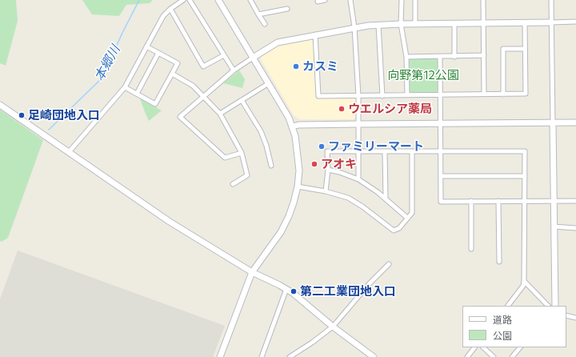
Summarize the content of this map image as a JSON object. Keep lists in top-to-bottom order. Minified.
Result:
{"water":["本郷川"],"parks":["向野第12公園"],"places":["カスミ","ウエルシア薬局","足崎団地入口","ファミリーマート","アオキ","第二工業団地入口"],"legend":["道路","公園"]}
